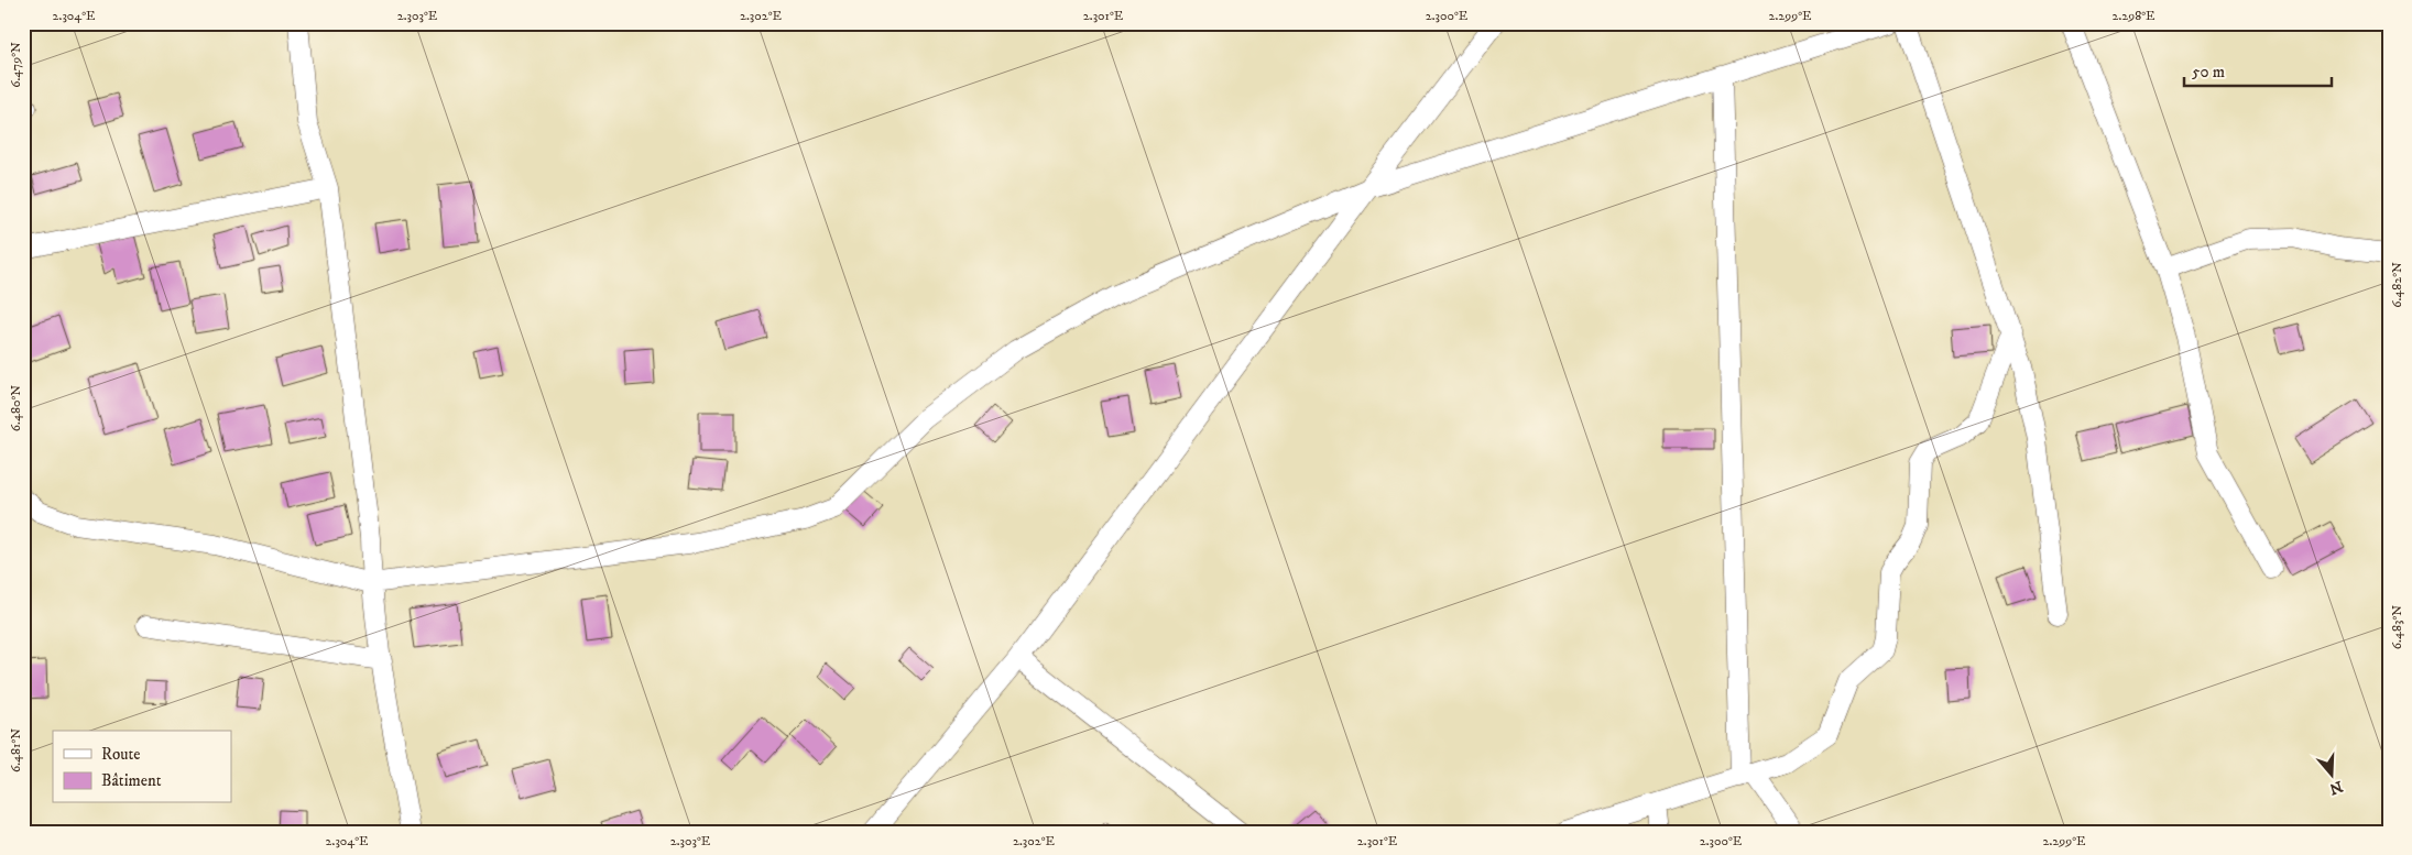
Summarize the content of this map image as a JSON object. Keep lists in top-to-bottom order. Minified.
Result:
{"legend":["Route","Bâtiment"],"scale_bar":"50 m","north":"bottom","coordinates":["2.304°E","2.303°E","2.302°E","2.301°E","2.300°E","2.299°E","2.298°E","6.479°N","6.482°N","6.480°N","6.483°N","6.481°N"]}
